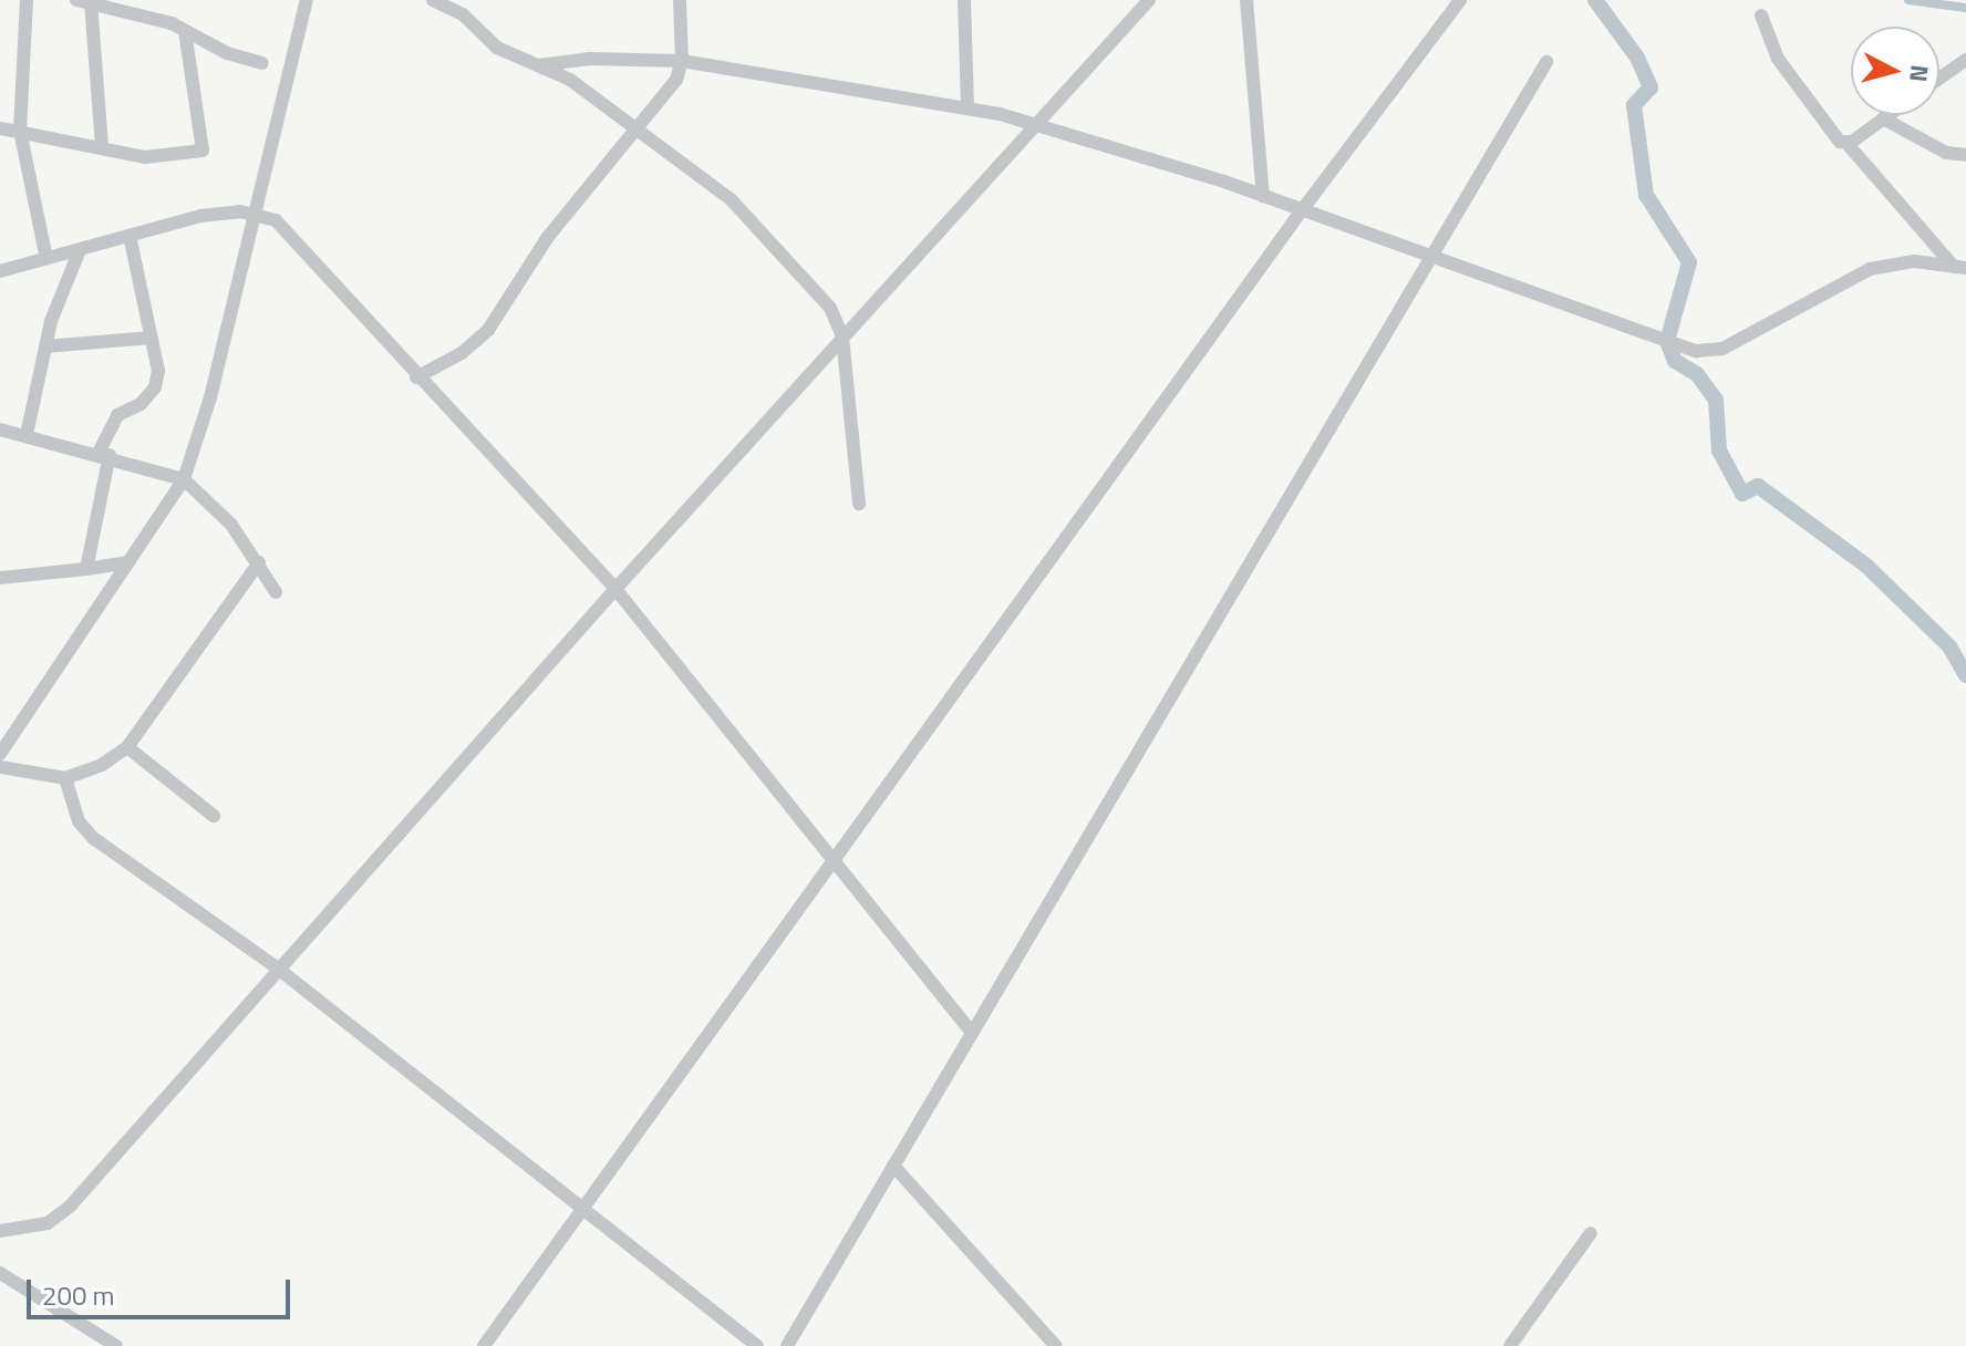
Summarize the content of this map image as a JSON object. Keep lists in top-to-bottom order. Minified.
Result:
{"scale_bar":"200 m","north":"right"}
